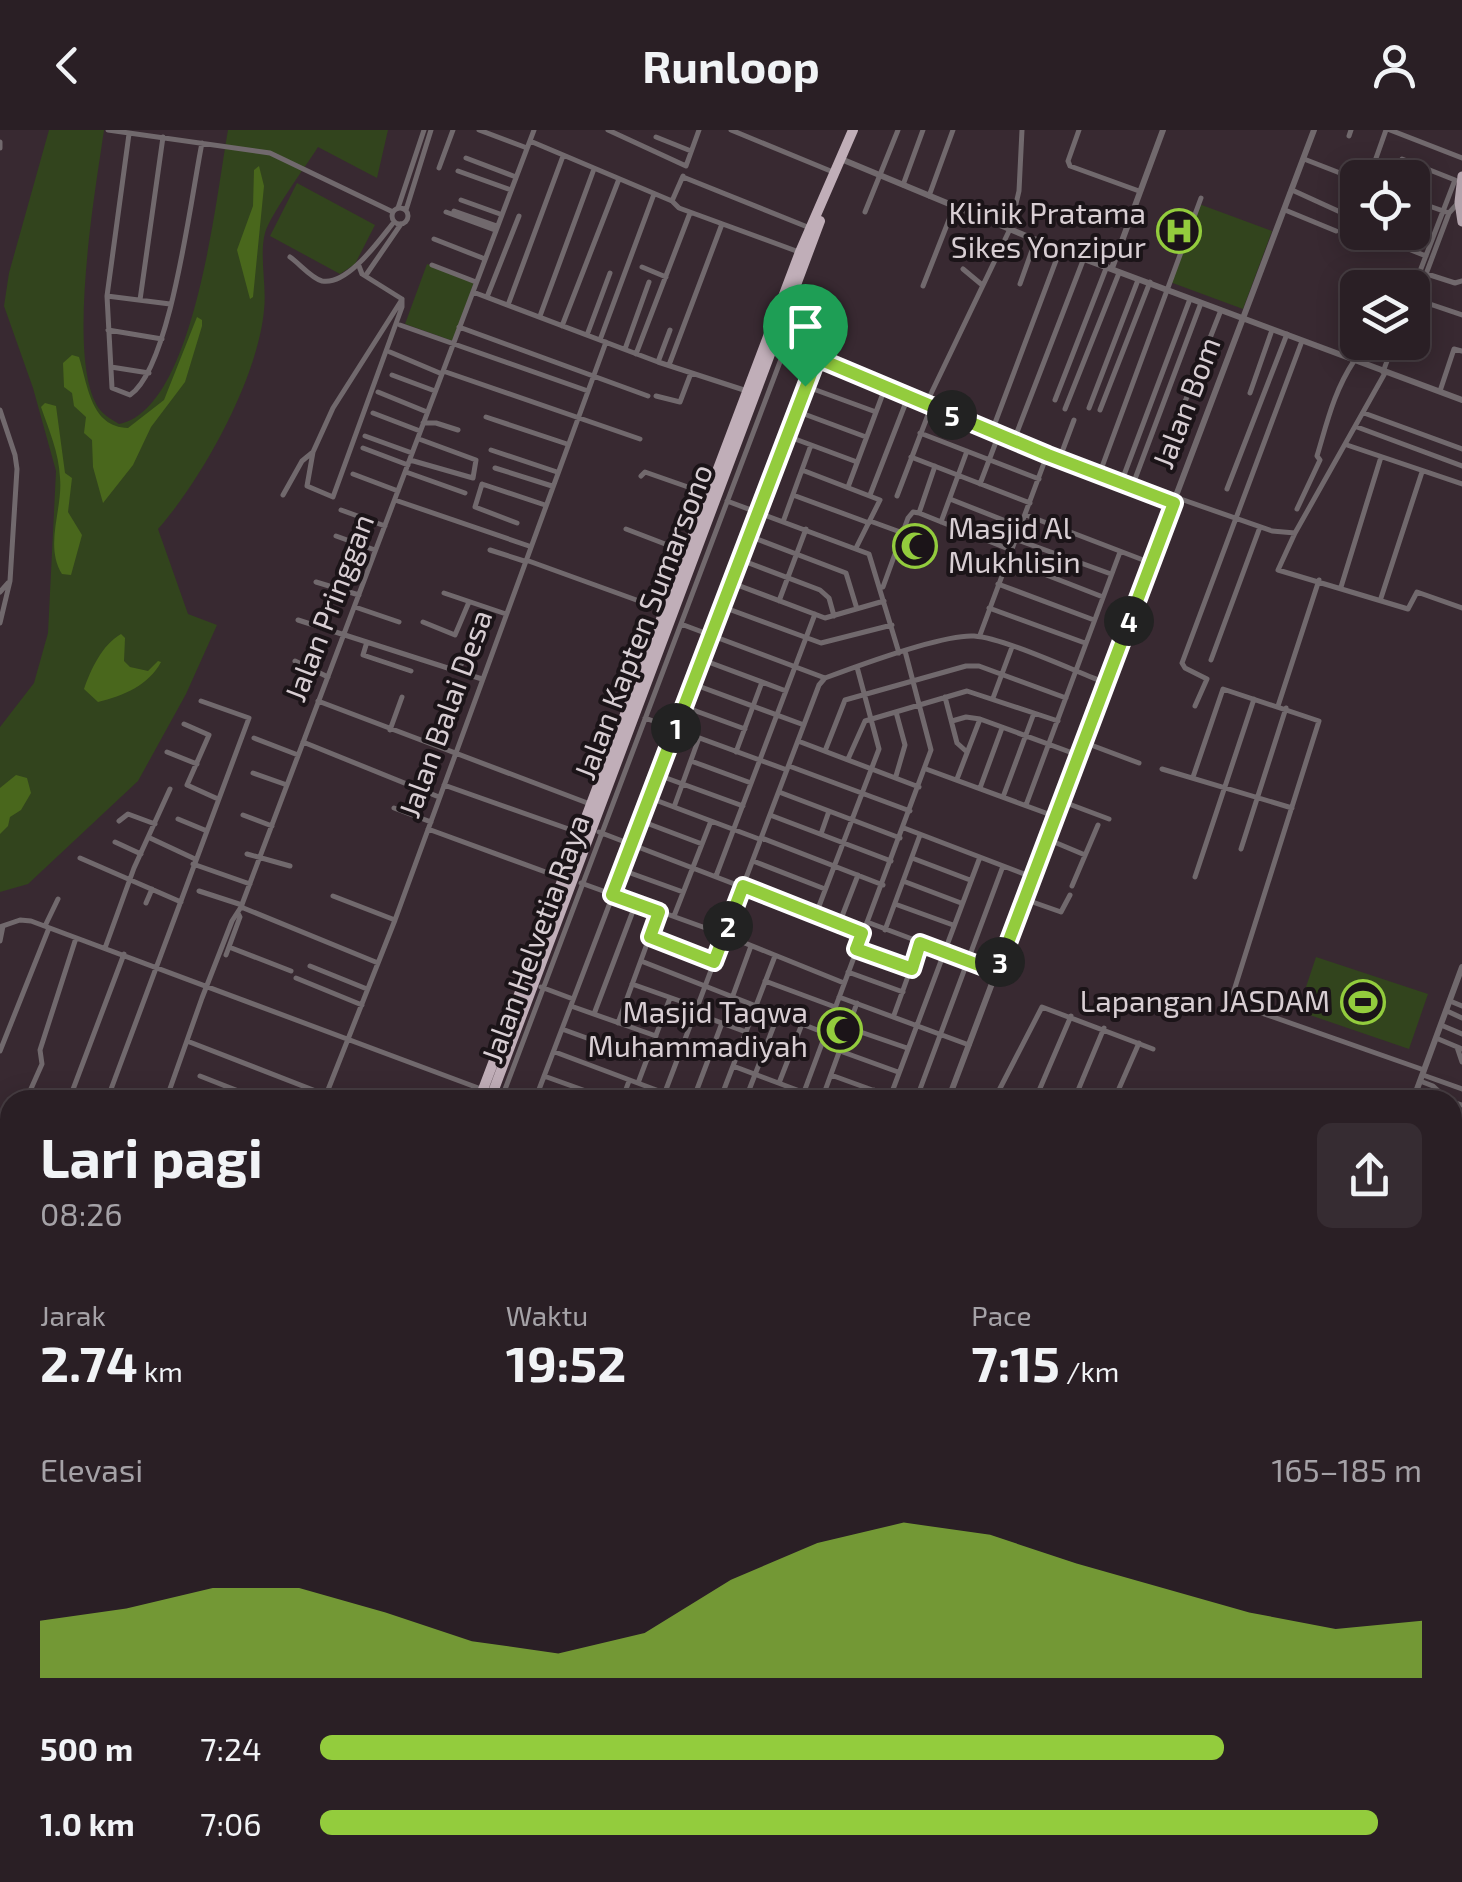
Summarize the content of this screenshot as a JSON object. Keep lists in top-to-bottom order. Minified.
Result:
{"streets":{"highway":["Jalan Kapten Sumarsono"],"street":["Jalan Bom","Jalan Pringgan","Jalan Balai Desa","Jalan Helvetia Raya"]},"crossings":[["Jalan Kapten Sumarsono","Jalan Helvetia Raya"]],"places":{"hospital":["Klinik Pratama Sikes Yonzipur"],"mosque":["Masjid Al Mukhlisin","Masjid Taqwa Muhammadiyah"],"sports":["Lapangan JASDAM"]},"page":{"header":"Runloop","pins":["5","4","1","2","3"],"heading":["Lari pagi","08:26"],"stats":[["Jarak","2.74 km"],["Waktu","19:52"],["Pace","7:15 /km"]],"chart":["Elevasi","165–185 m"],"list":[{"name":"500 m","note":"7:24"},{"name":"1.0 km","note":"7:06"}]}}
